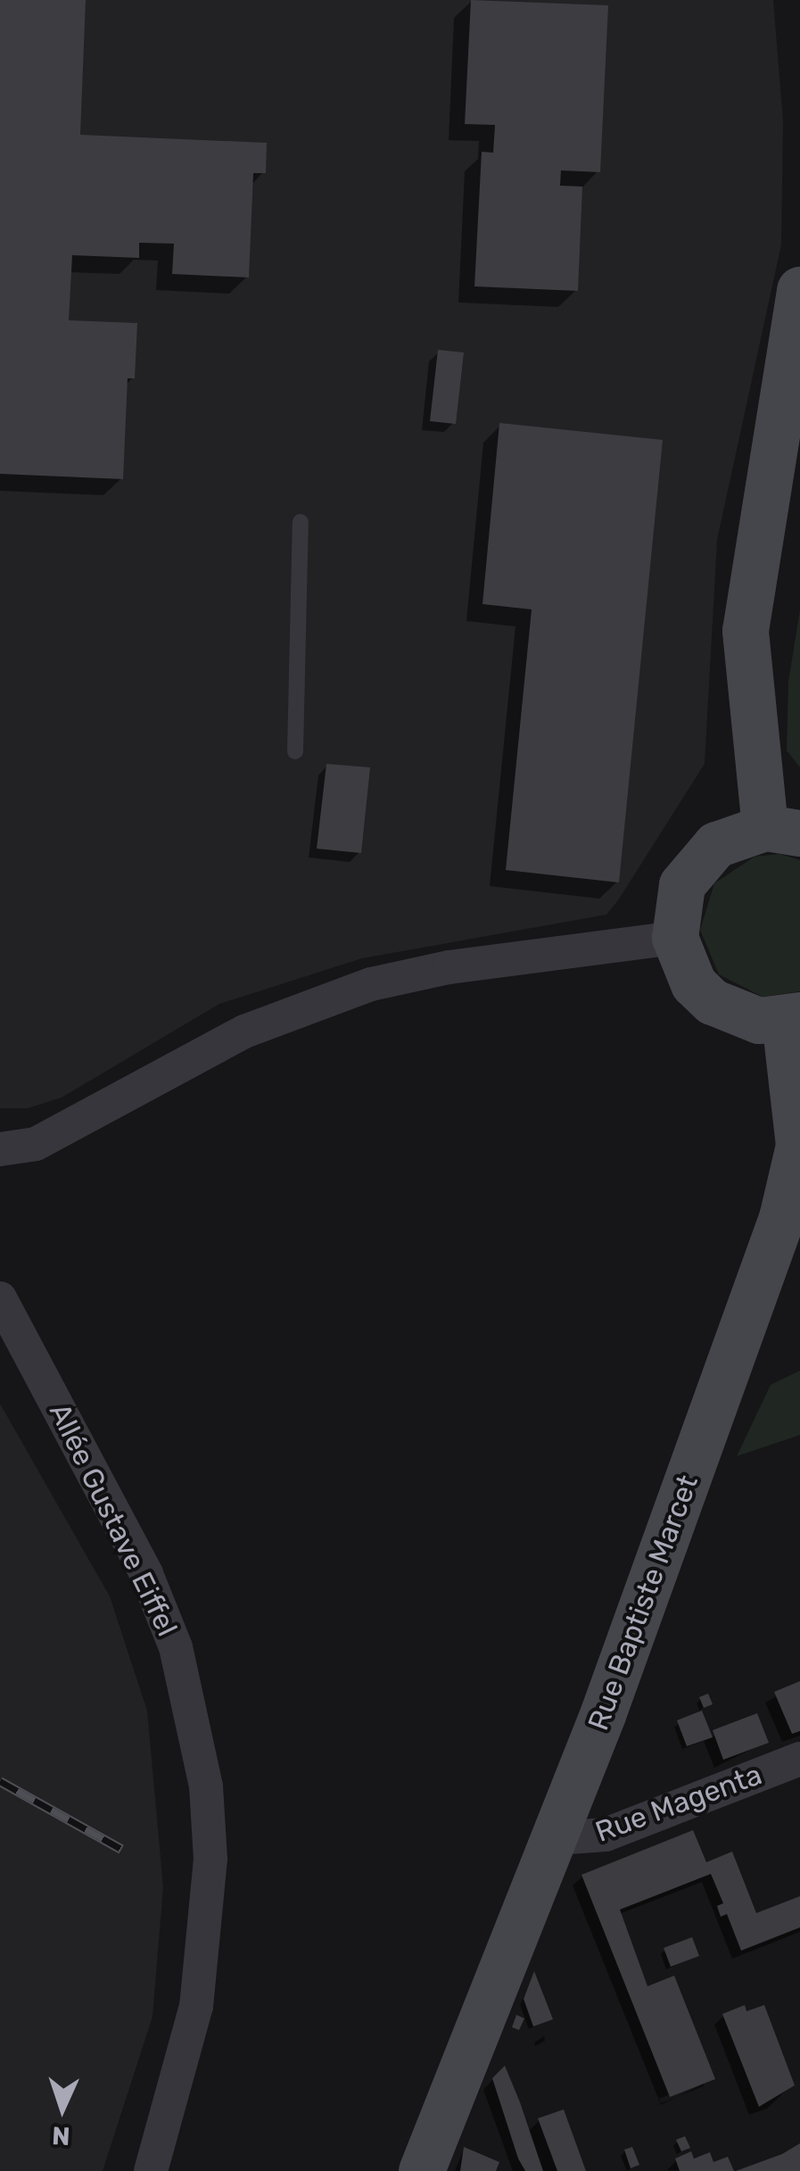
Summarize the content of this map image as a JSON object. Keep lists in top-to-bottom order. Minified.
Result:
{"streets":{"street":["Allée Gustave Eiffel","Rue Baptiste Marcet","Rue Magenta"]},"crossings":[["Rue Baptiste Marcet","Rue Magenta"]],"north":"bottom"}
